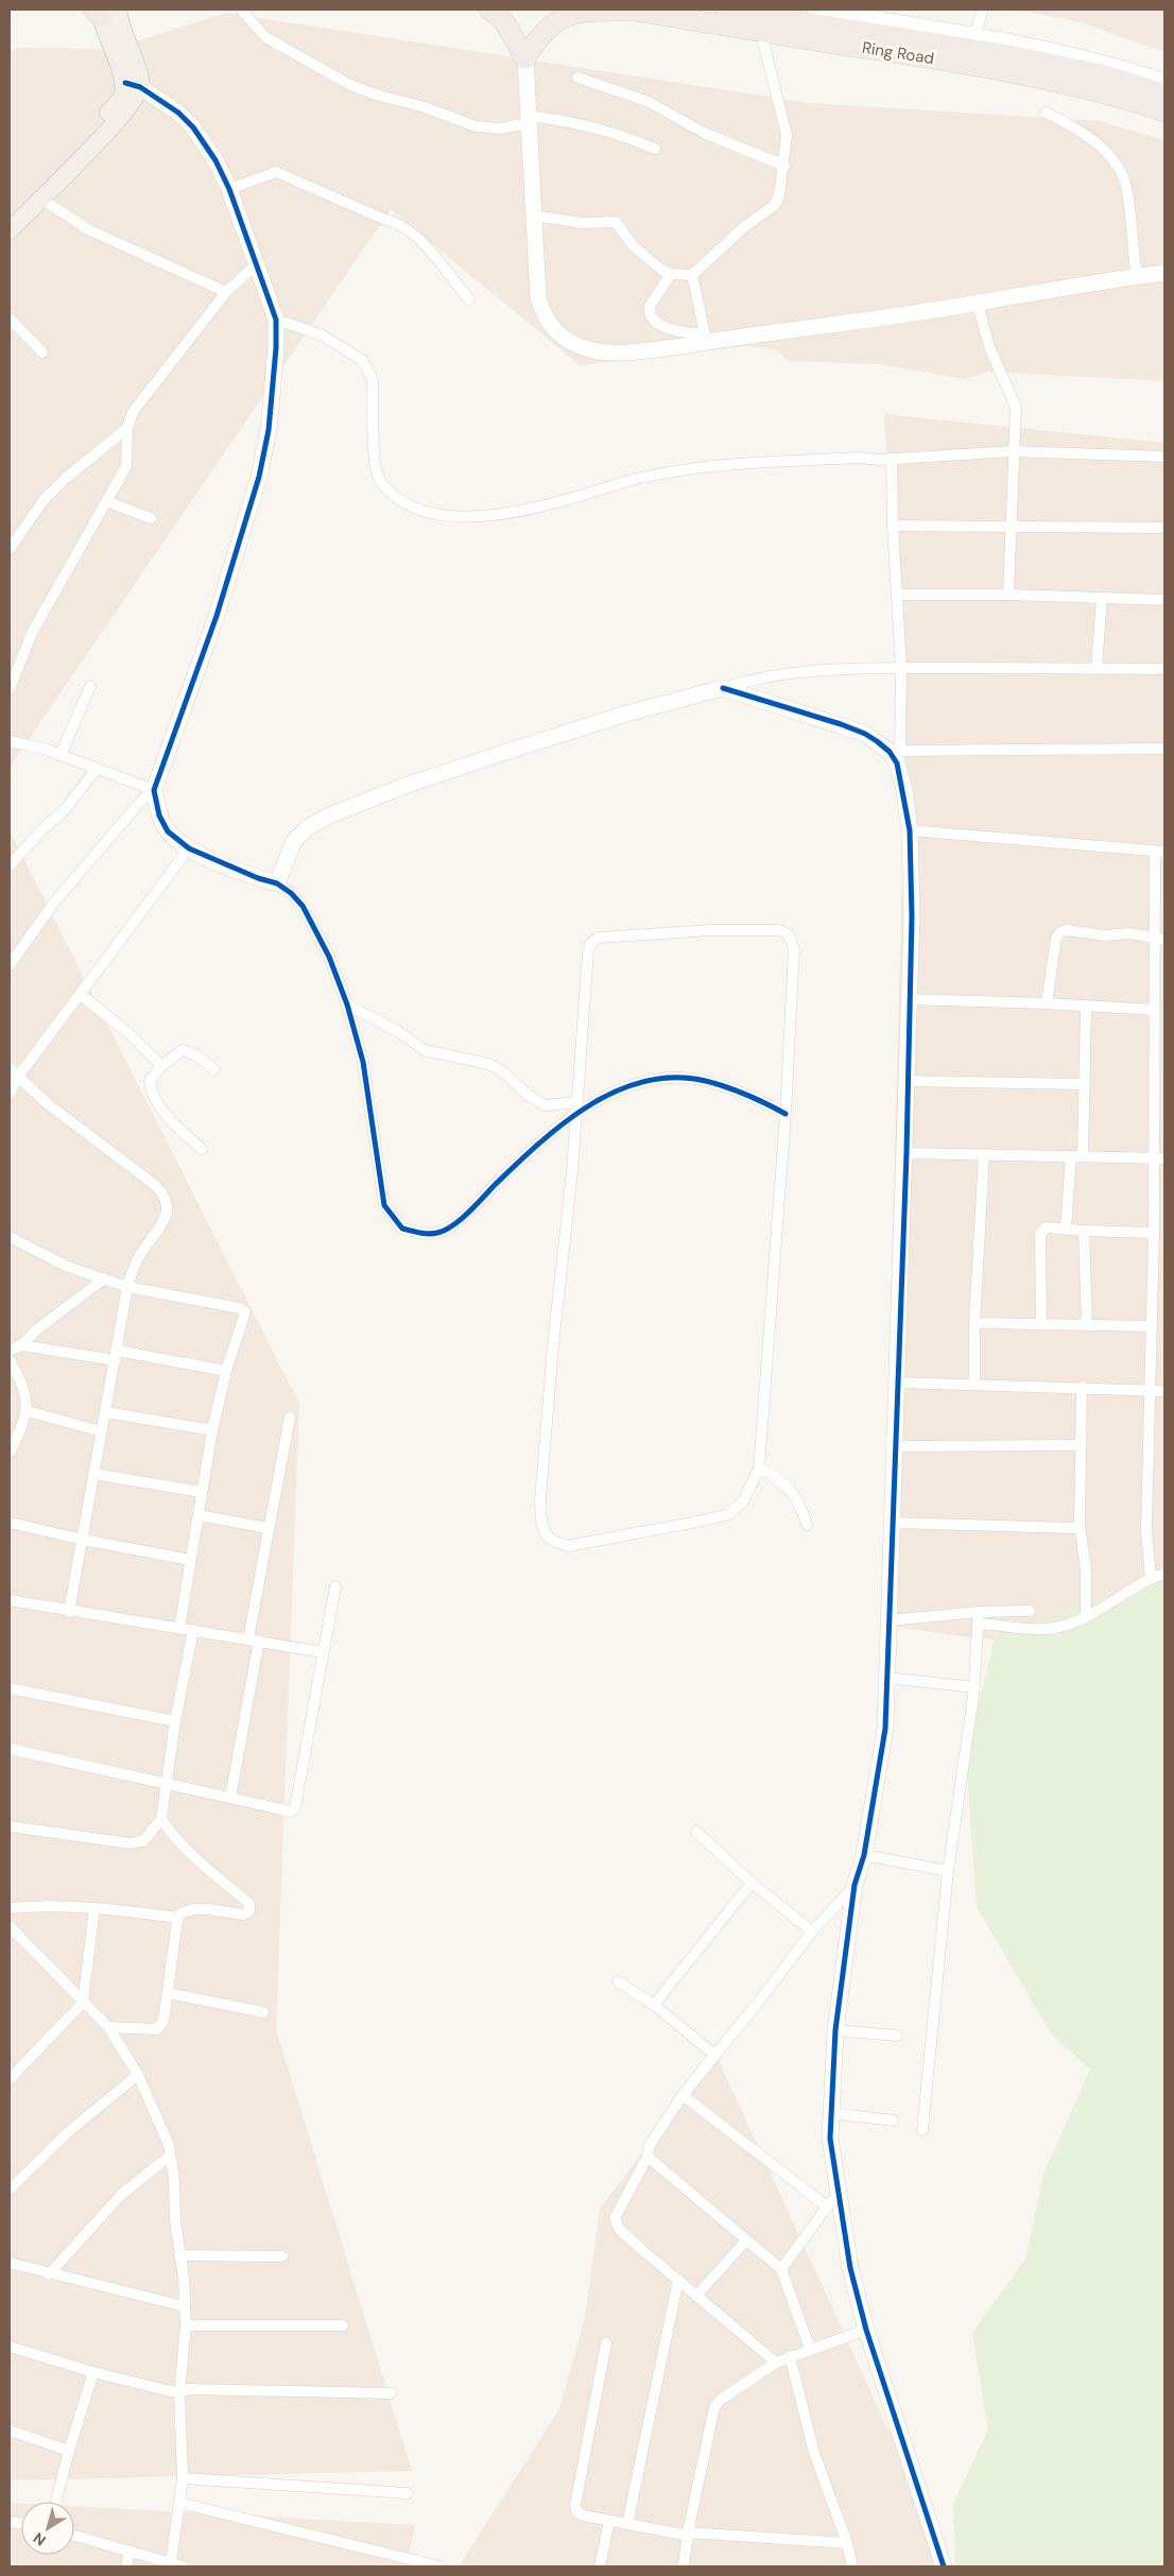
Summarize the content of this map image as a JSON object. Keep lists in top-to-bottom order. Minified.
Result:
{"streets":{"highway":["Ring Road"]},"north":"bottom left"}
